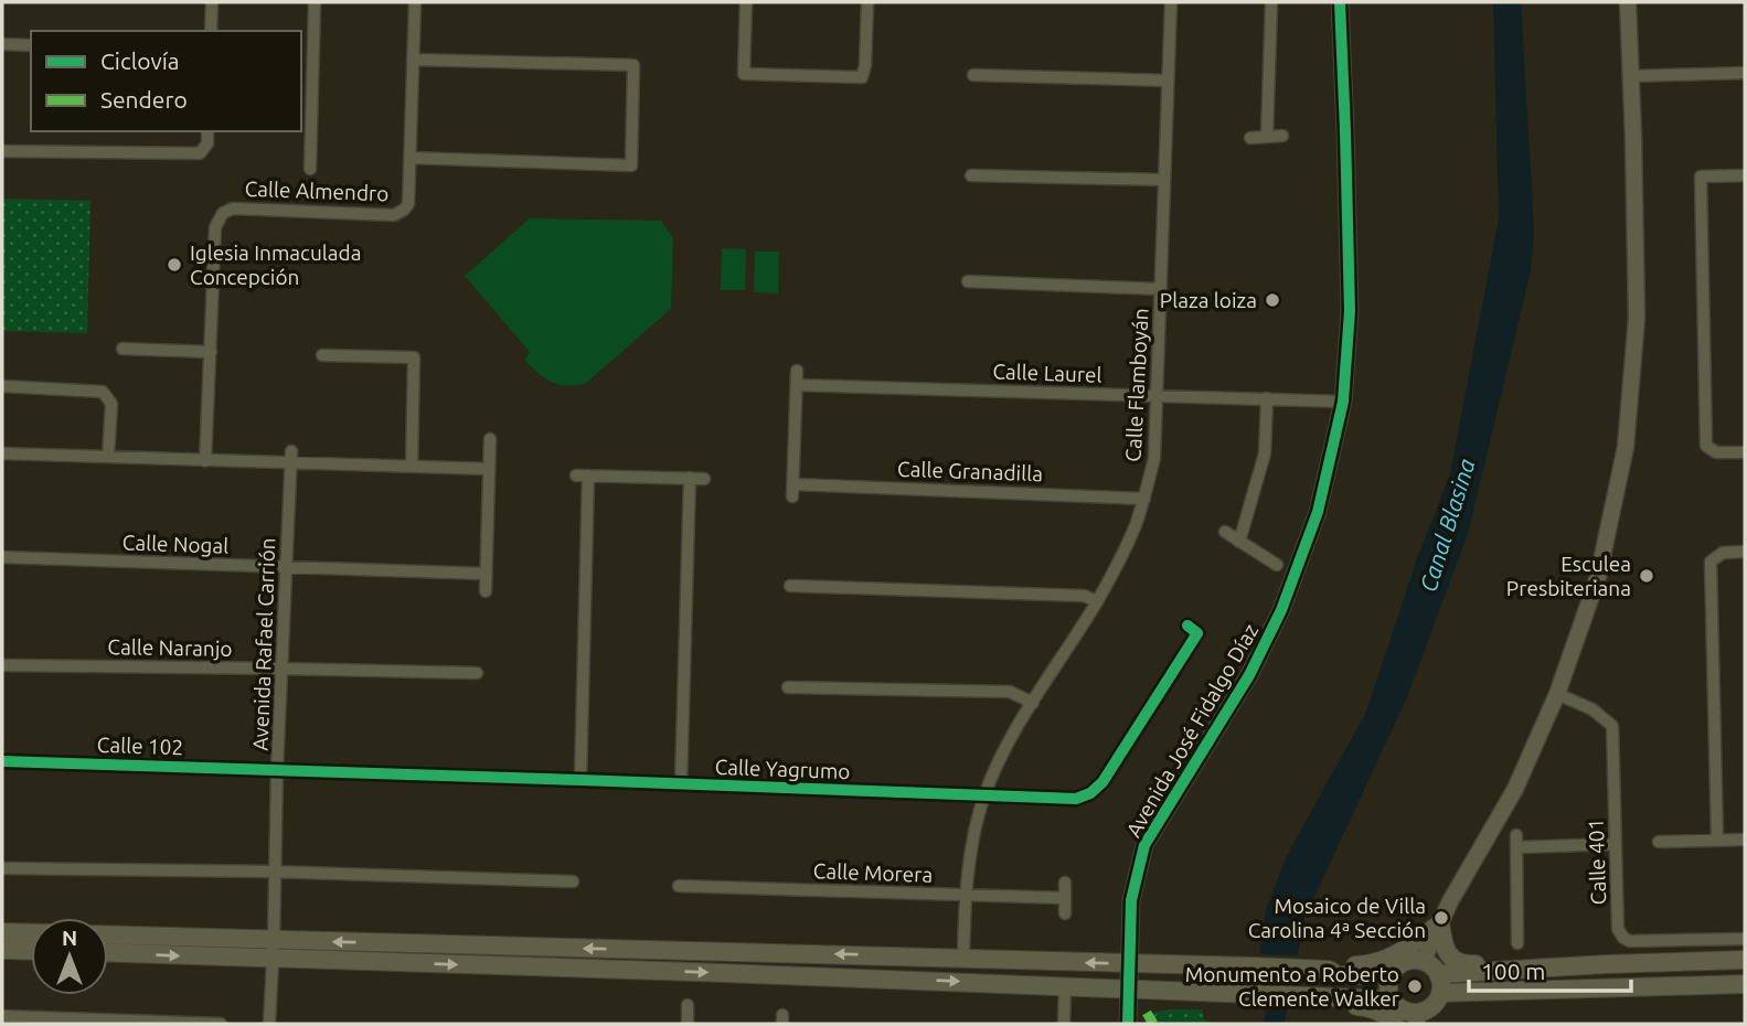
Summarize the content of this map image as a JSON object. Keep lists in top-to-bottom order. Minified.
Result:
{"streets":{"street":["Calle Almendro","Calle Laurel","Calle Flamboyán","Calle Granadilla","Calle Nogal","Avenida Rafael Carrión","Calle Naranjo","Avenida José Fidalgo Díaz","Calle 102","Calle Yagrumo","Calle 401","Calle Morera"]},"crossings":[["Calle Laurel","Calle Flamboyán"],["Calle Laurel","Calle Granadilla"],["Calle Laurel","Avenida José Fidalgo Díaz"],["Calle Flamboyán","Calle Granadilla"],["Calle Flamboyán","Calle Yagrumo"],["Calle Flamboyán","Calle Morera"],["Calle Nogal","Avenida Rafael Carrión"],["Avenida Rafael Carrión","Calle Naranjo"],["Avenida Rafael Carrión","Calle 102"],["Avenida Rafael Carrión","Calle Yagrumo"],["Calle 102","Calle Yagrumo"]],"water":["Canal Blasina"],"places":["Iglesia Inmaculada Concepción","Plaza loiza","Esculea Presbiteriana","Mosaico de Villa Carolina 4ª Sección","Monumento a Roberto Clemente Walker"],"legend":["Ciclovía","Sendero"],"scale_bar":"100 m","north":"top"}
